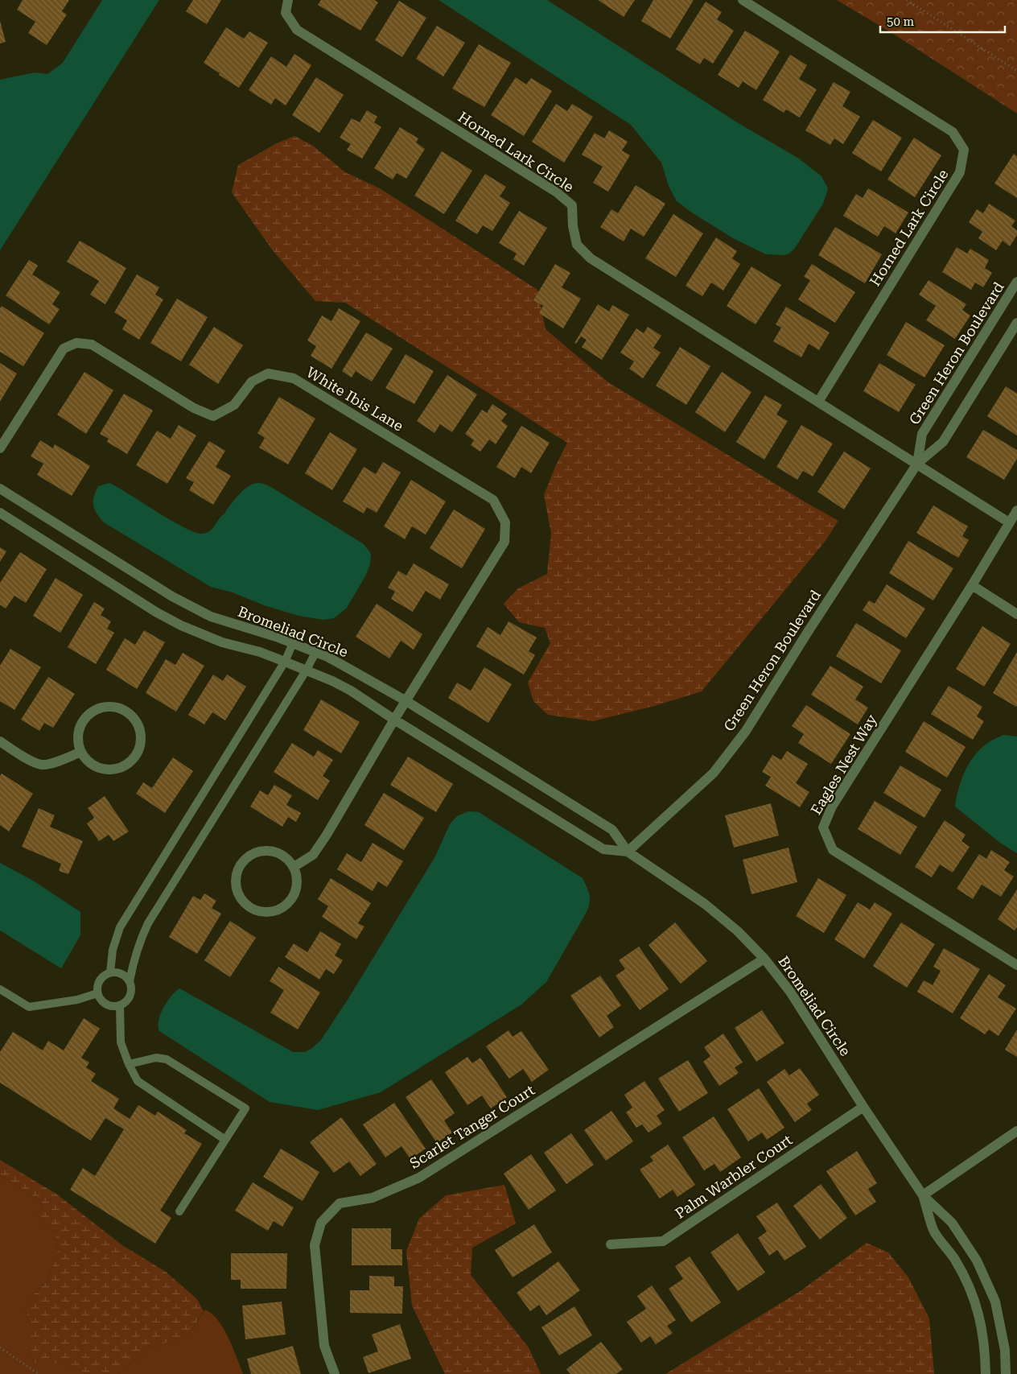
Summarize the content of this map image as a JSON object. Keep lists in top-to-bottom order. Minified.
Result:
{"streets":{"street":["Horned Lark Circle","Green Heron Boulevard","White Ibis Lane","Bromeliad Circle","Eagles Nest Way","Scarlet Tanger Court","Palm Warbler Court"]},"crossings":[["Horned Lark Circle","Green Heron Boulevard"],["Horned Lark Circle","Eagles Nest Way"],["Green Heron Boulevard","Bromeliad Circle"],["White Ibis Lane","Bromeliad Circle"],["Bromeliad Circle","Scarlet Tanger Court"],["Bromeliad Circle","Palm Warbler Court"]],"scale_bar":"50 m"}
